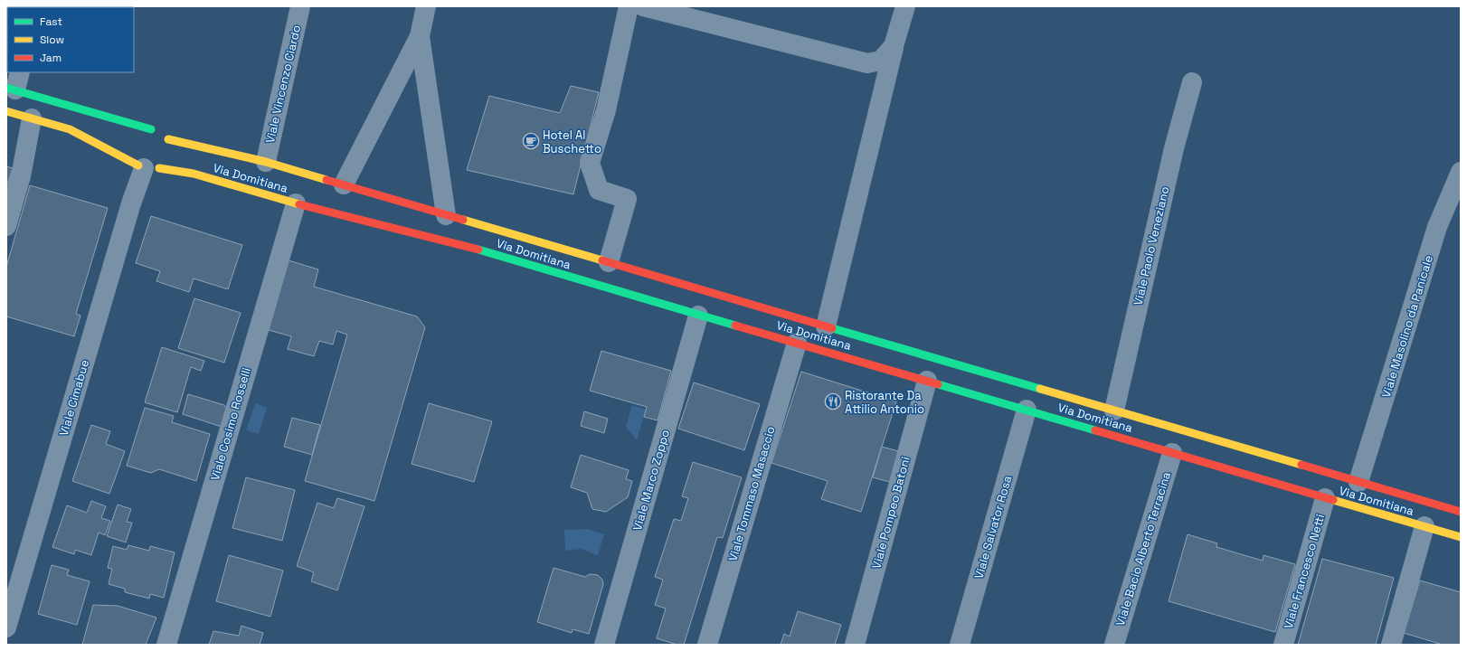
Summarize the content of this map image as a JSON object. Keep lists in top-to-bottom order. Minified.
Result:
{"streets":{"main road":["Via Domitiana"],"street":["Viale Vincenzo Ciardo","Viale Paolo Veneziano","Viale Masolino da Panicale","Viale Cimabue","Viale Cosimo Rosselli","Viale Marco Zoppo","Viale Tommaso Masaccio","Viale Pompeo Batoni","Viale Salvator Rosa","Viale Bacio Alberto Terracina","Viale Francesco Netti"]},"crossings":[["Viale Vincenzo Ciardo","Via Domitiana"],["Via Domitiana","Viale Paolo Veneziano"],["Via Domitiana","Viale Masolino da Panicale"],["Via Domitiana","Viale Cimabue"],["Via Domitiana","Viale Cosimo Rosselli"],["Via Domitiana","Viale Marco Zoppo"],["Via Domitiana","Viale Tommaso Masaccio"],["Via Domitiana","Viale Pompeo Batoni"],["Via Domitiana","Viale Salvator Rosa"],["Via Domitiana","Viale Bacio Alberto Terracina"],["Via Domitiana","Viale Francesco Netti"]],"places":{"cafe":["Hotel Al Buschetto"],"restaurant":["Ristorante Da Attilio Antonio"]},"legend":["Fast","Slow","Jam"]}
